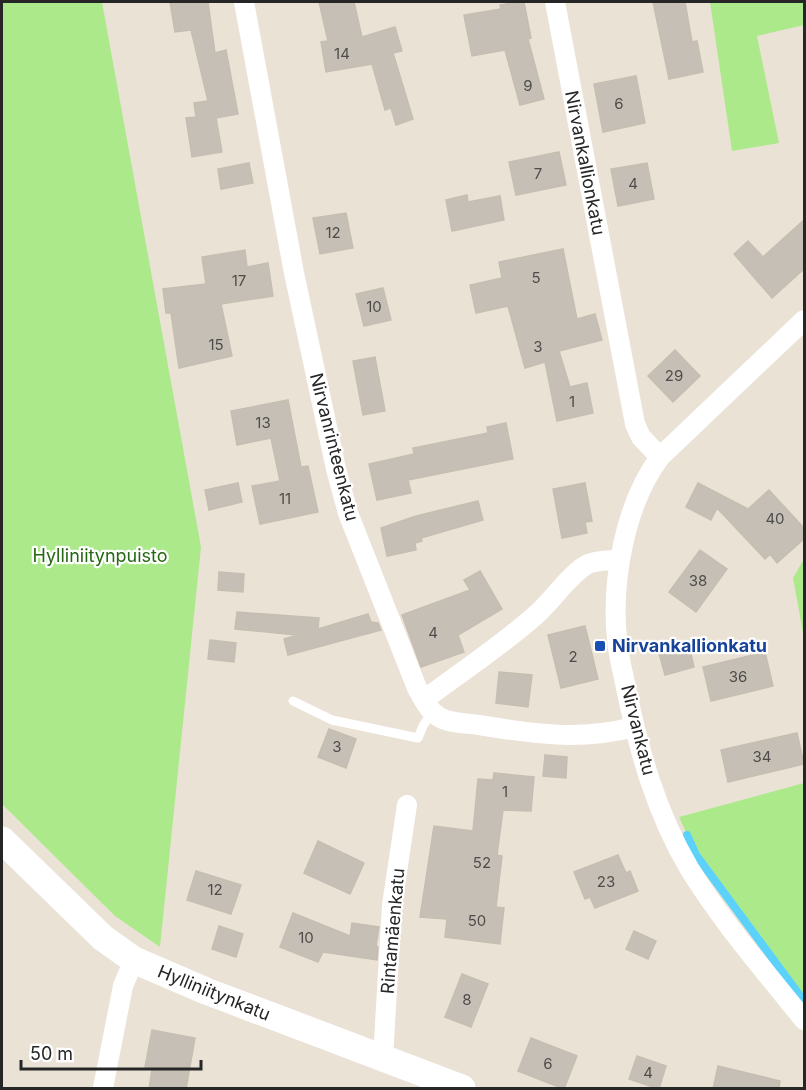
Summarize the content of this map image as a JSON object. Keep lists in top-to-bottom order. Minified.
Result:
{"streets":{"street":["Nirvankallionkatu","Nirvanrinteenkatu","Nirvankatu","Rintamäenkatu","Hylliniitynkatu"]},"crossings":[["Nirvankallionkatu","Nirvankatu"],["Rintamäenkatu","Hylliniitynkatu"]],"parks":["Hylliniitynpuisto"],"places":{"transit":["Nirvankallionkatu"]},"house_numbers":["14","9","6","7","4","12","5","17","10","15","3","29","1","13","11","40","38","4","2","36","3","34","1","52","23","12","50","10","8","6","4"],"scale_bar":"50 m"}
